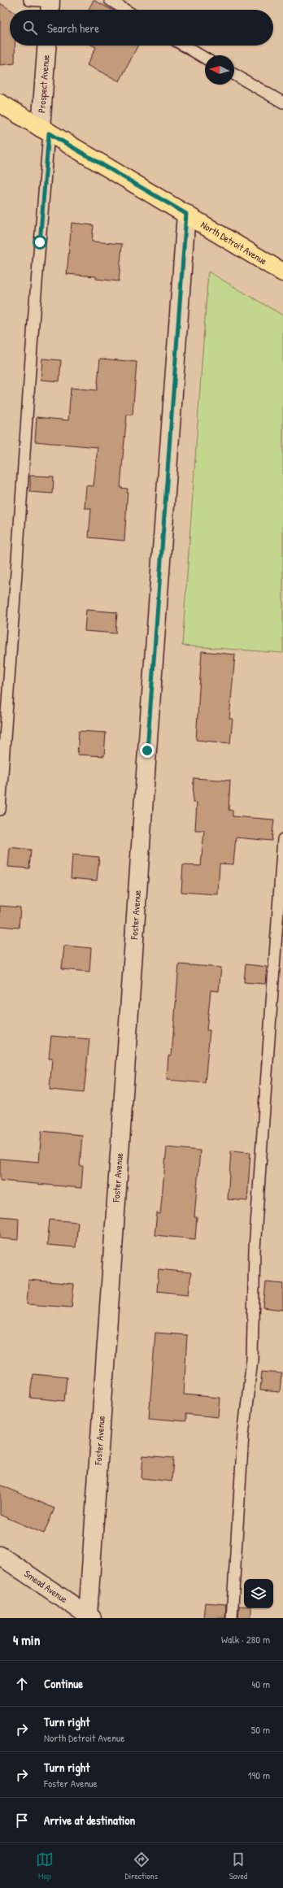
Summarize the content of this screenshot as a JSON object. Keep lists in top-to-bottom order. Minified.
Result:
{"streets":{"main road":["North Detroit Avenue"],"street":["Prospect Avenue","Foster Avenue","Smead Avenue"]},"crossings":[["Prospect Avenue","North Detroit Avenue"],["North Detroit Avenue","Foster Avenue"],["Foster Avenue","Smead Avenue"]],"north":"left","page":{"search":"Search here","heading":["4 min","Walk · 280 m"],"list":[["Continue","40 m"],["Turn right","North Detroit Avenue","50 m"],["Turn right","Foster Avenue","190 m"],"Arrive at destination"],"nav":["Map","Directions","Saved"]}}
